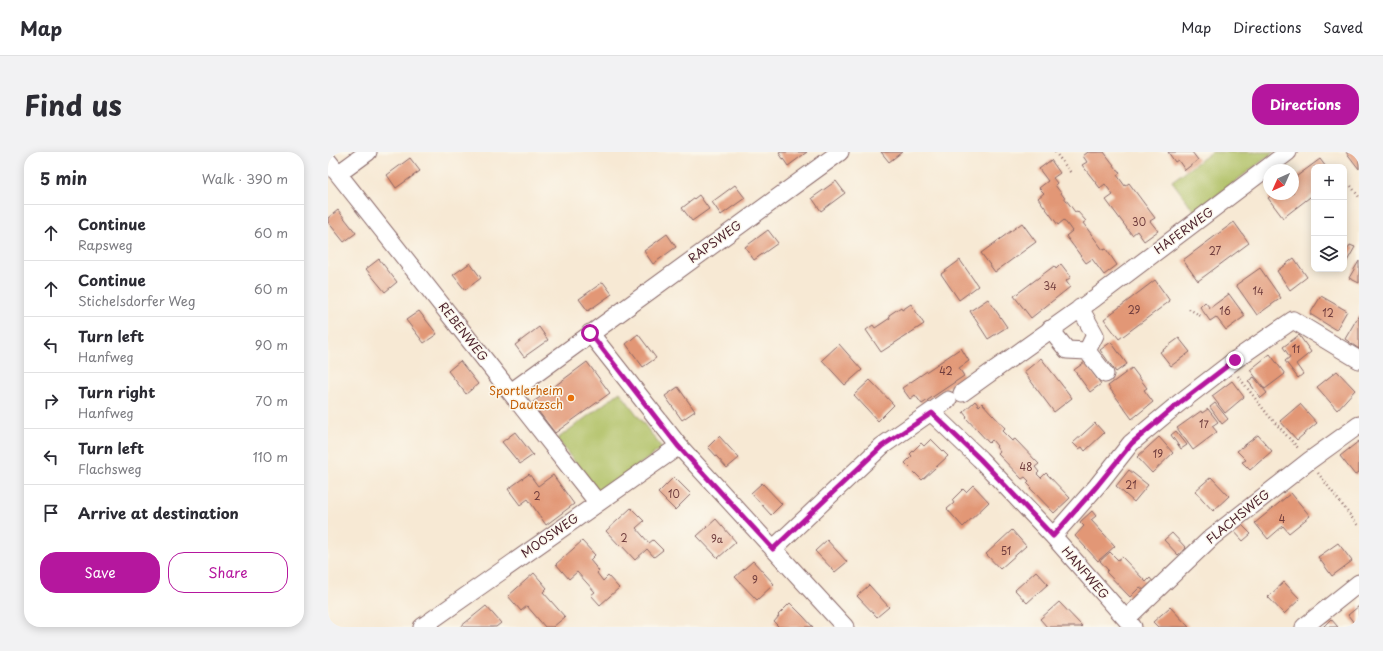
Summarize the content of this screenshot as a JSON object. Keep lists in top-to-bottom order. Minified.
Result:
{"streets":{"street":["HAFERWEG","RAPSWEG","REBENWEG","FLACHSWEG","MOOSWEG","HANFWEG"]},"crossings":[["HAFERWEG","HANFWEG"],["RAPSWEG","REBENWEG"],["REBENWEG","MOOSWEG"],["FLACHSWEG","HANFWEG"]],"places":["Sportlerheim Dautzsch"],"house_numbers":["30","27","34","14","29","16","12","11","42","17","19","48","21","10","2","4","2","9a","51","9"],"north":"bottom left","page":{"header":"Map","nav":["Map","Directions","Saved"],"title":"Find us","buttons":["Directions",["Save","Share"]],"heading":["5 min","Walk · 390 m"],"map_buttons":["+","−"],"list":[["Continue","Rapsweg","60 m"],["Continue","Stichelsdorfer Weg","60 m"],["Turn left","Hanfweg","90 m"],["Turn right","Hanfweg","70 m"],["Turn left","Flachsweg","110 m"],"Arrive at destination"]}}
